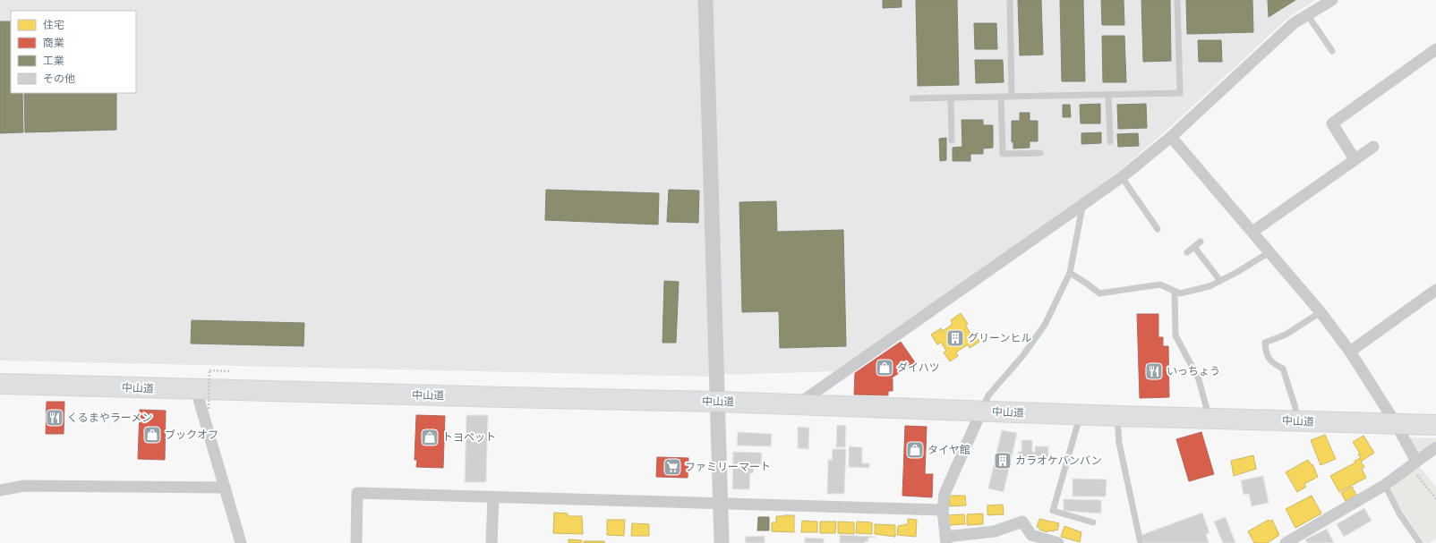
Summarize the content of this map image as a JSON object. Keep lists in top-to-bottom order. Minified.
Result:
{"streets":{"highway":["中山道"]},"places":{"building":["グリーンヒル","カラオケバンバン"],"shop":["ダイハツ","ブックオフ","トヨペット","タイヤ館"],"restaurant":["いっちょう","くるまやラーメン"],"supermarket":["ファミリーマート"]},"legend":["住宅","商業","工業","その他"]}
